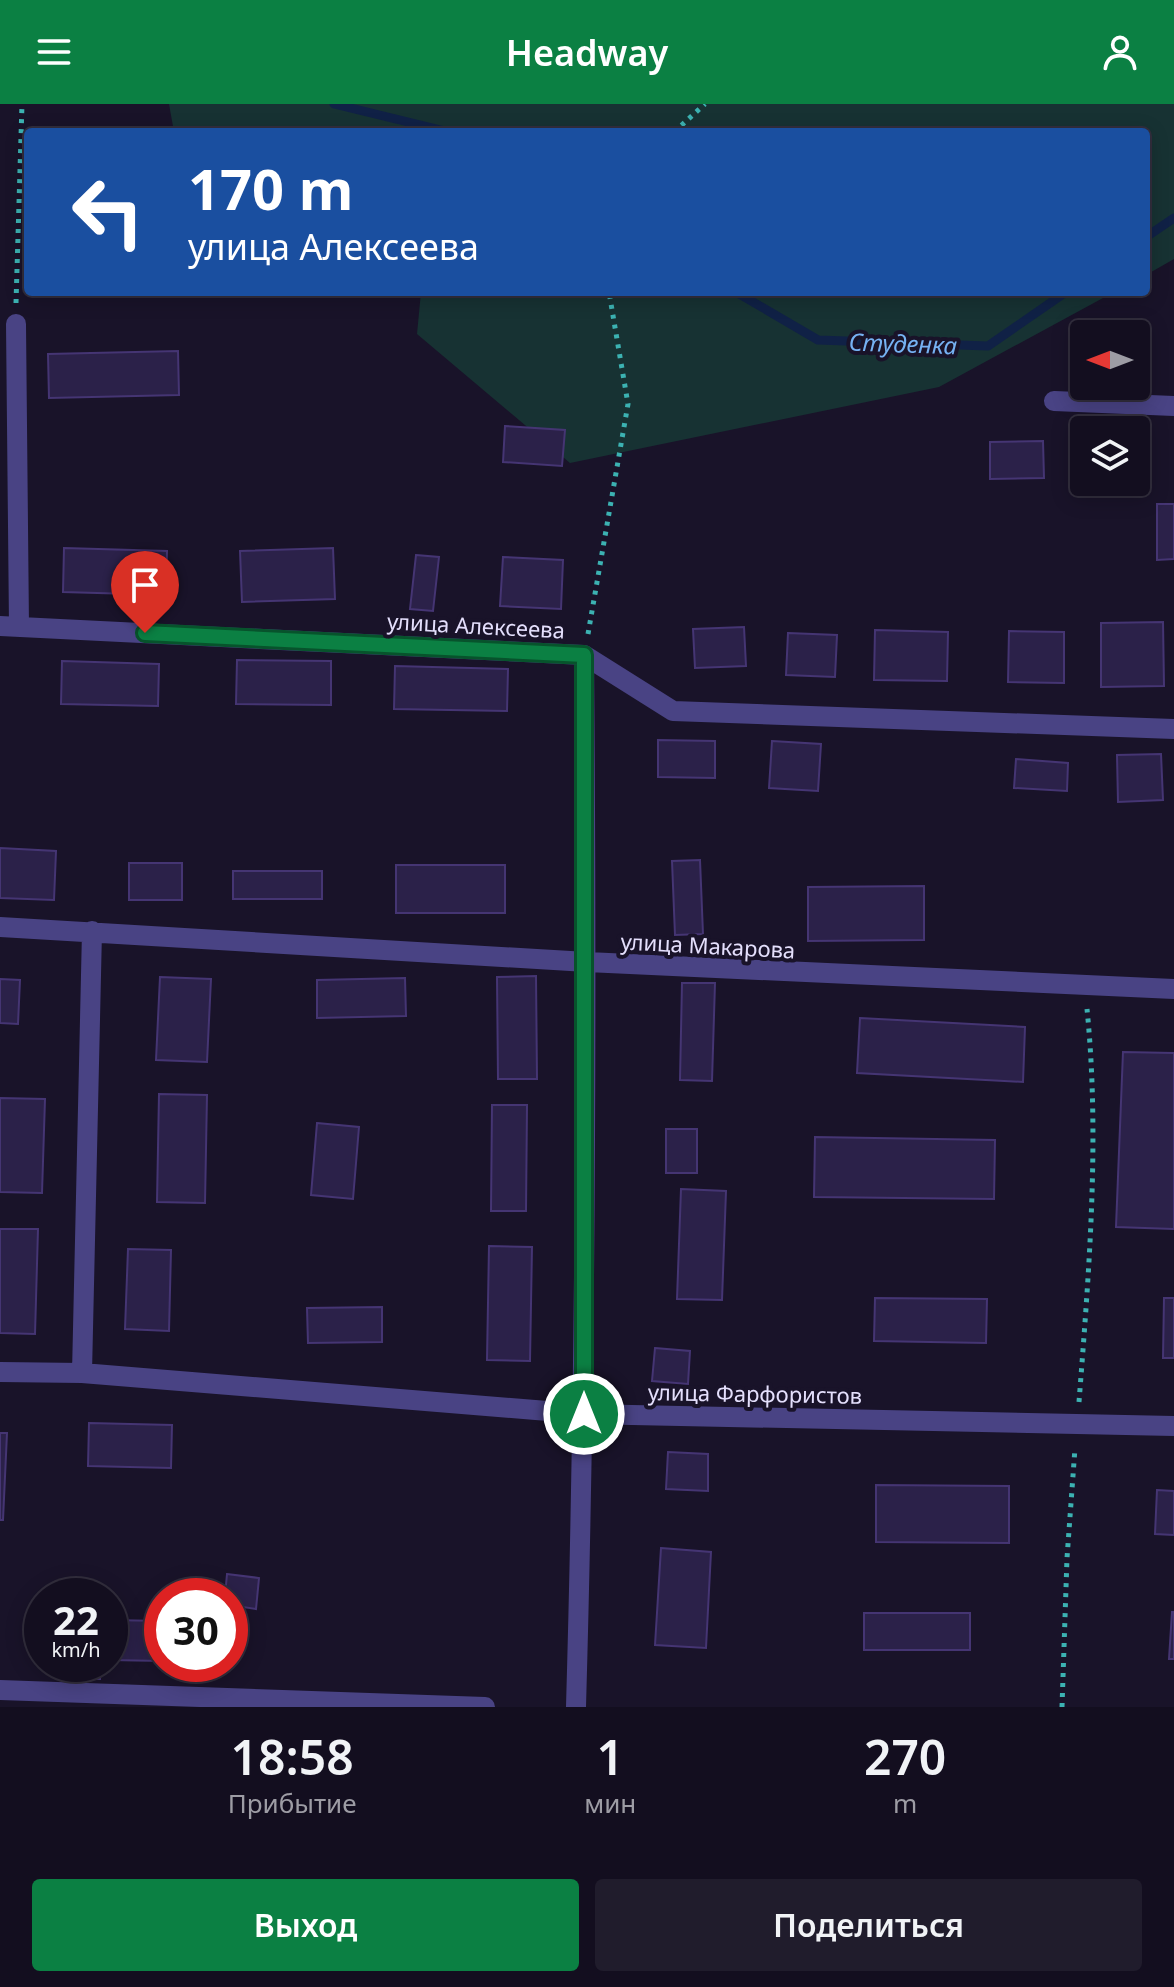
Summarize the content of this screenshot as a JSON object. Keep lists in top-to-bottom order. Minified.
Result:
{"streets":{"street":["улица Алексеева","улица Макарова","улица Фарфористов"]},"water":["Студенка"],"north":"left","page":{"header":"Headway","turn":["170 m","улица Алексеева"],"speed":"22 km/h","limit":"30","eta":["18:58","Прибытие","1","мин","270","m"],"buttons":["Выход","Поделиться"]}}
